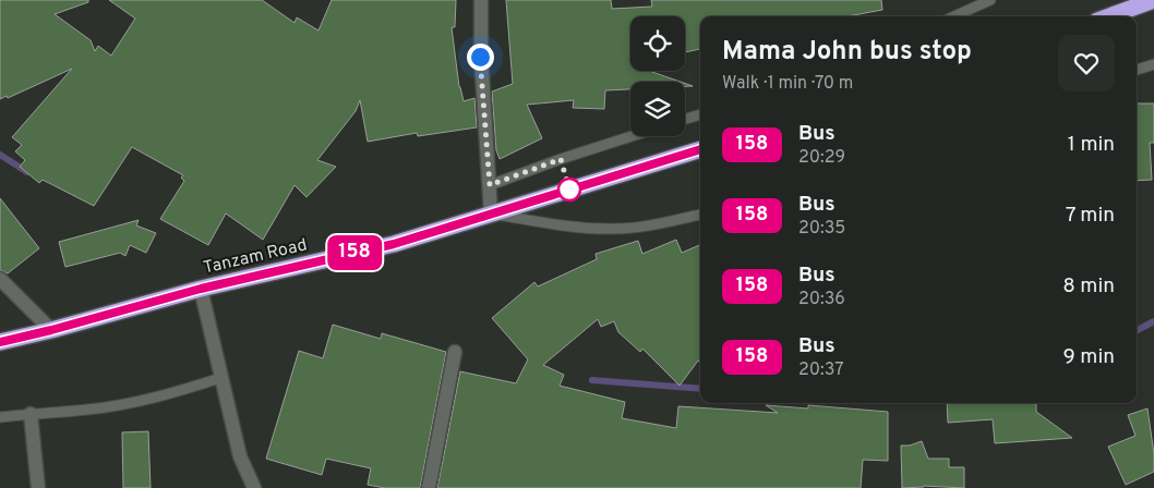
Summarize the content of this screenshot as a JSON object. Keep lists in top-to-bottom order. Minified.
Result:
{"streets":{"highway":["Tanzam Road"]},"lines":["bus line 158"],"page":{"on_map":"158","heading":["Mama John bus stop","Walk · 1 min · 70 m"],"list":[{"mark":"158","name":"Bus","note":"20:29","value":"1 min"},{"mark":"158","name":"Bus","note":"20:35","value":"7 min"},{"mark":"158","name":"Bus","note":"20:36","value":"8 min"},{"mark":"158","name":"Bus","note":"20:37","value":"9 min"}]}}
